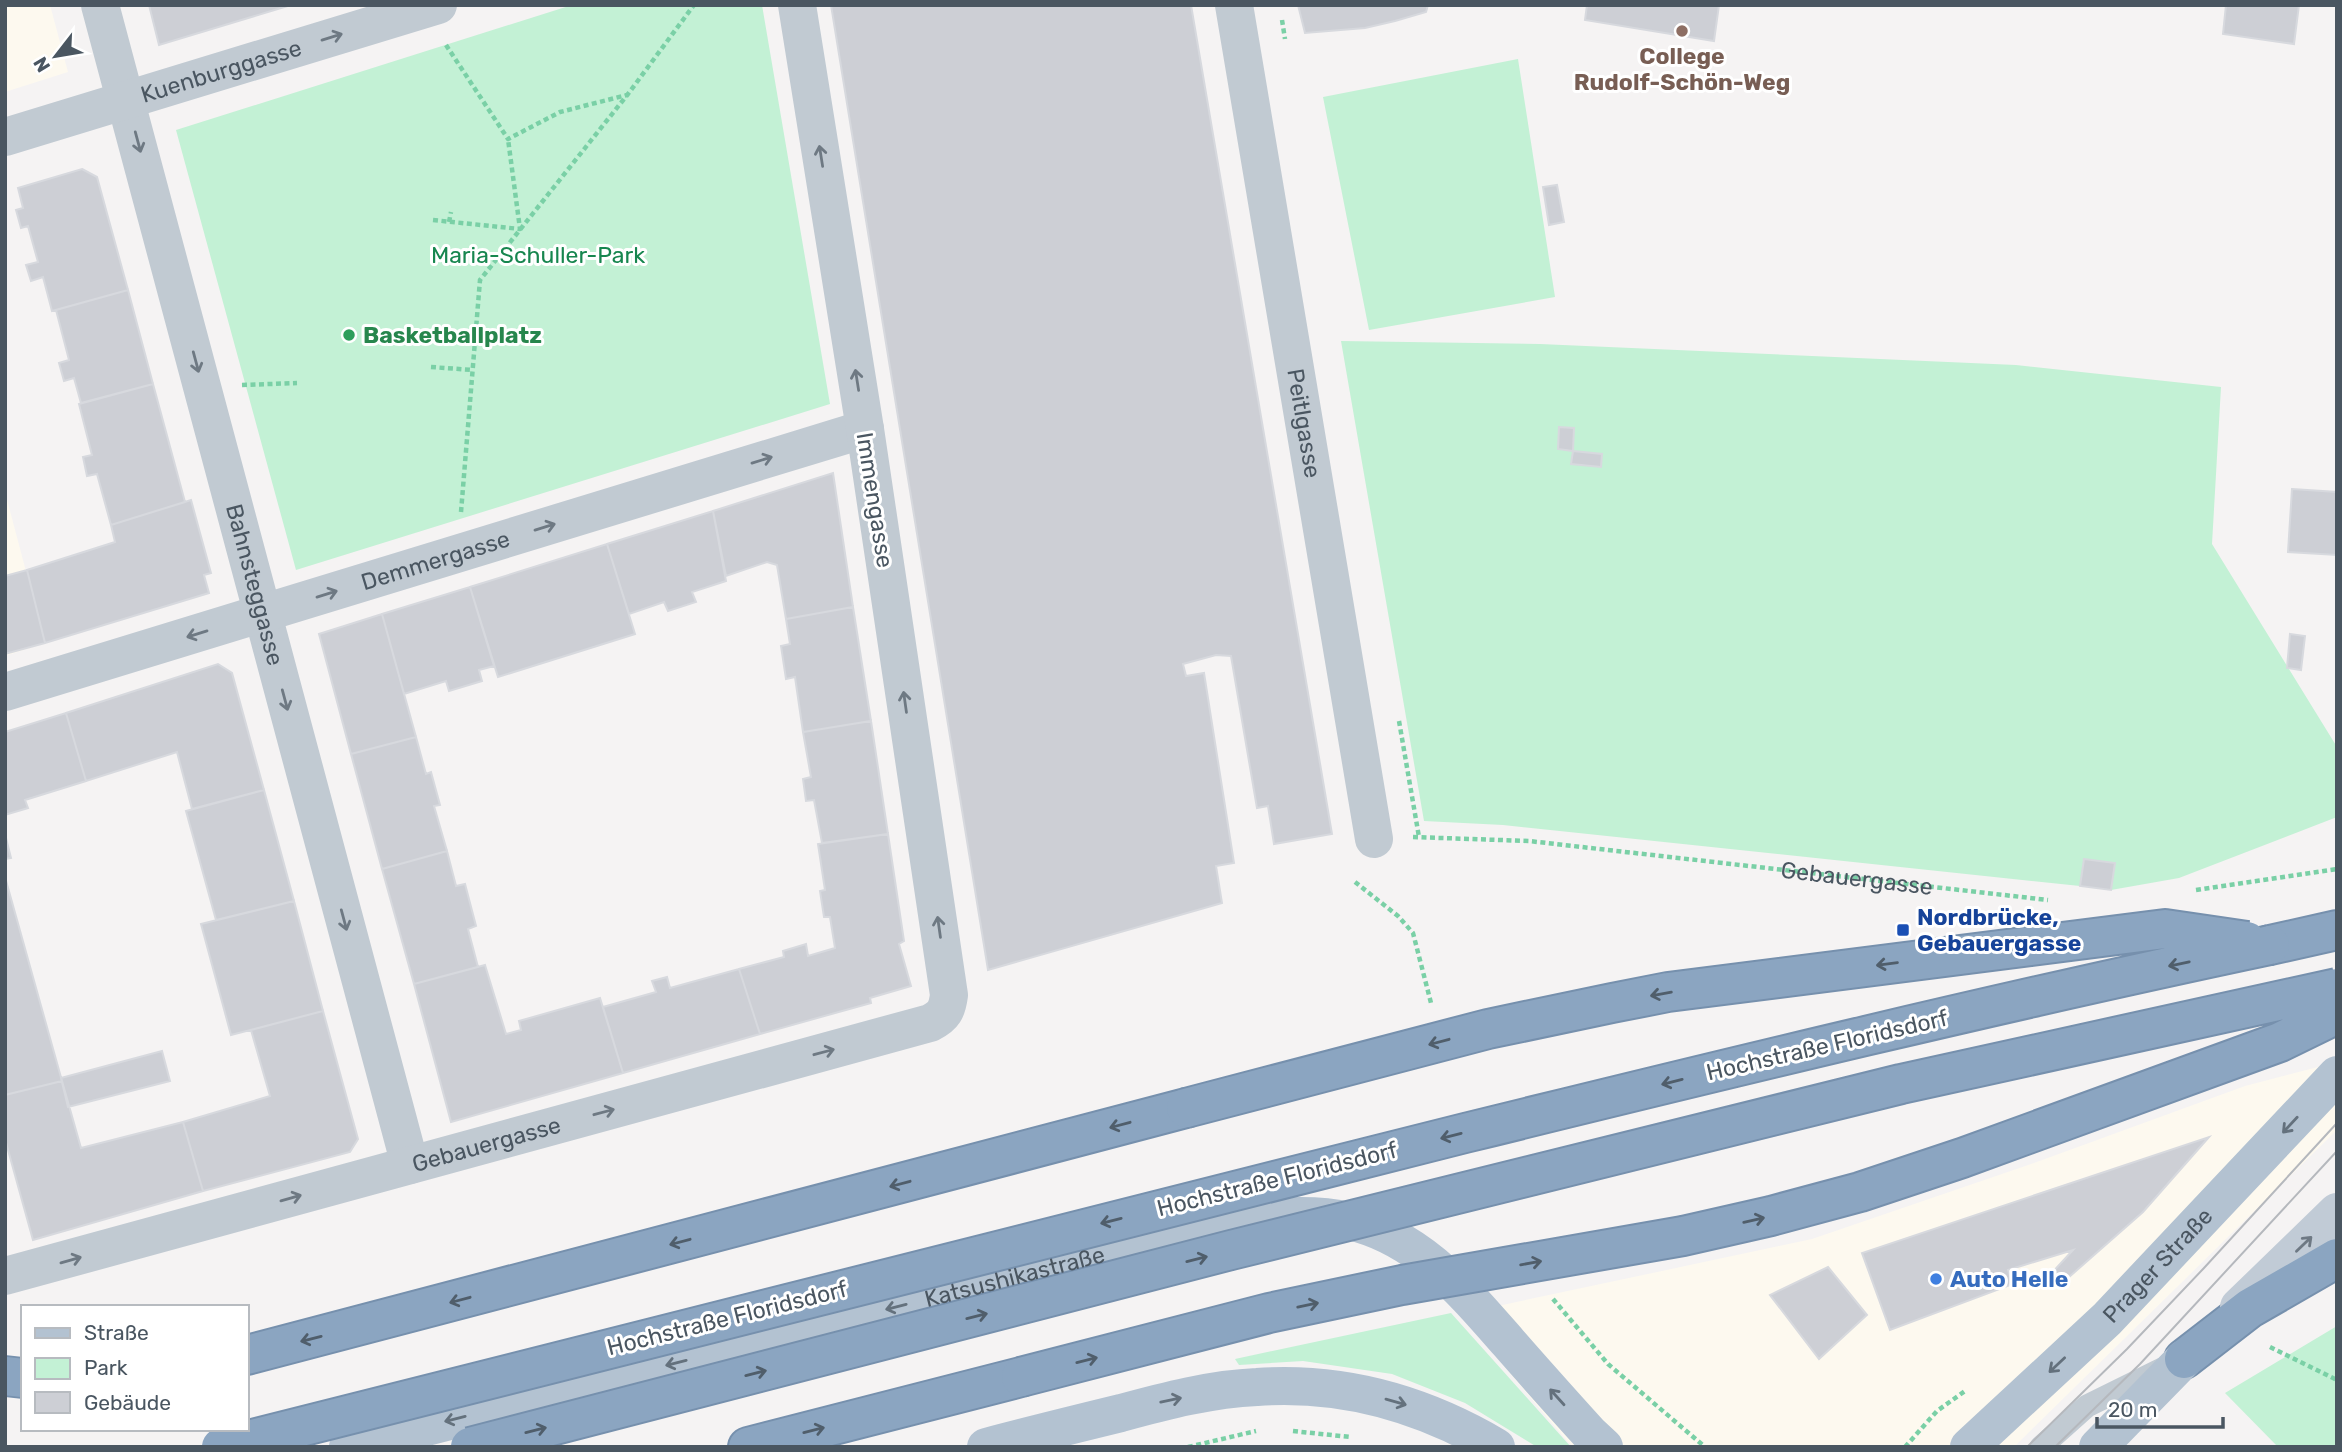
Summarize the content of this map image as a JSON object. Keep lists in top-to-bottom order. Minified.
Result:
{"streets":{"highway":["Hochstraße Floridsdorf"],"main road":["Prager Straße","Katsushikastraße"],"street":["Kuenburggasse","Peitlgasse","Immengasse","Demmergasse","Bahnsteggasse","Gebauergasse"]},"crossings":[["Kuenburggasse","Bahnsteggasse"],["Peitlgasse","Gebauergasse"],["Immengasse","Demmergasse"],["Immengasse","Gebauergasse"],["Demmergasse","Bahnsteggasse"],["Bahnsteggasse","Gebauergasse"]],"one_way":["Kuenburggasse","Immengasse","Bahnsteggasse","Gebauergasse"],"parks":["Maria-Schuller-Park"],"places":{"other":["College Rudolf-Schön-Weg","Basketballplatz","Auto Helle"],"transit":["Nordbrücke, Gebauergasse"]},"legend":["Straße","Park","Gebäude"],"scale_bar":"20 m","north":"bottom left"}
